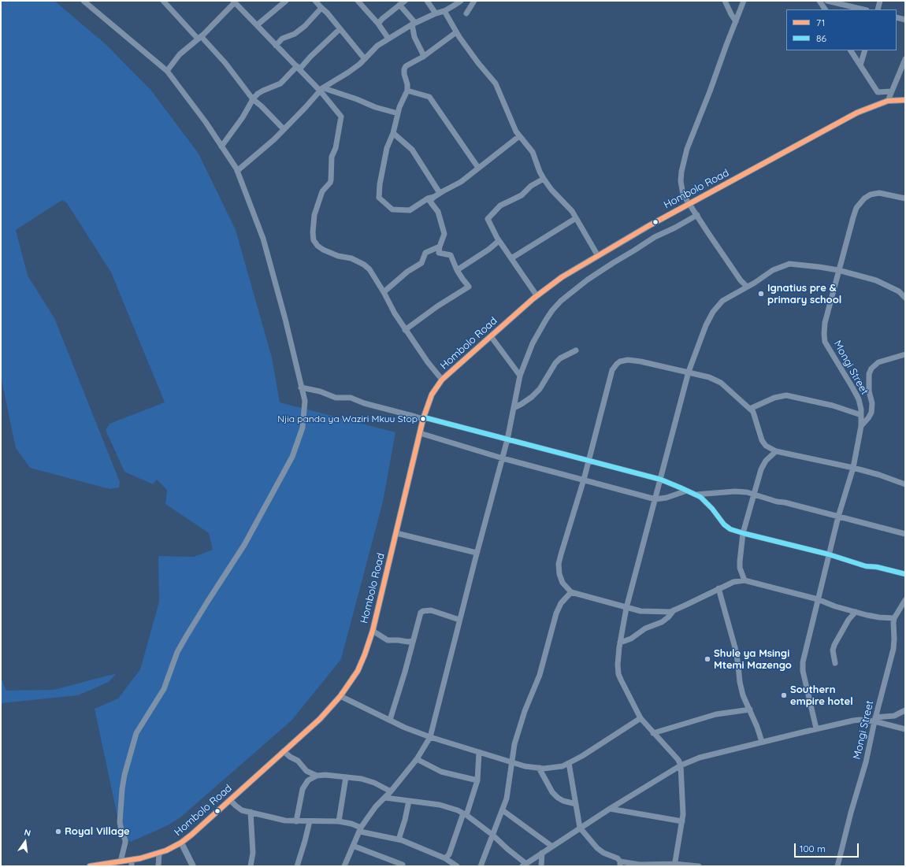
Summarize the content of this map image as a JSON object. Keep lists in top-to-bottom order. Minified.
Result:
{"streets":{"street":["Hombolo Road","Mongi Street"]},"places":["Ignatius pre & primary school","Njia panda ya Waziri Mkuu Stop","Shule ya Msingi Mtemi Mazengo","Southern empire hotel","Royal Village"],"lines":["transit line 71","transit line 86"],"legend":["71","86"],"scale_bar":"100 m","north":"top"}
